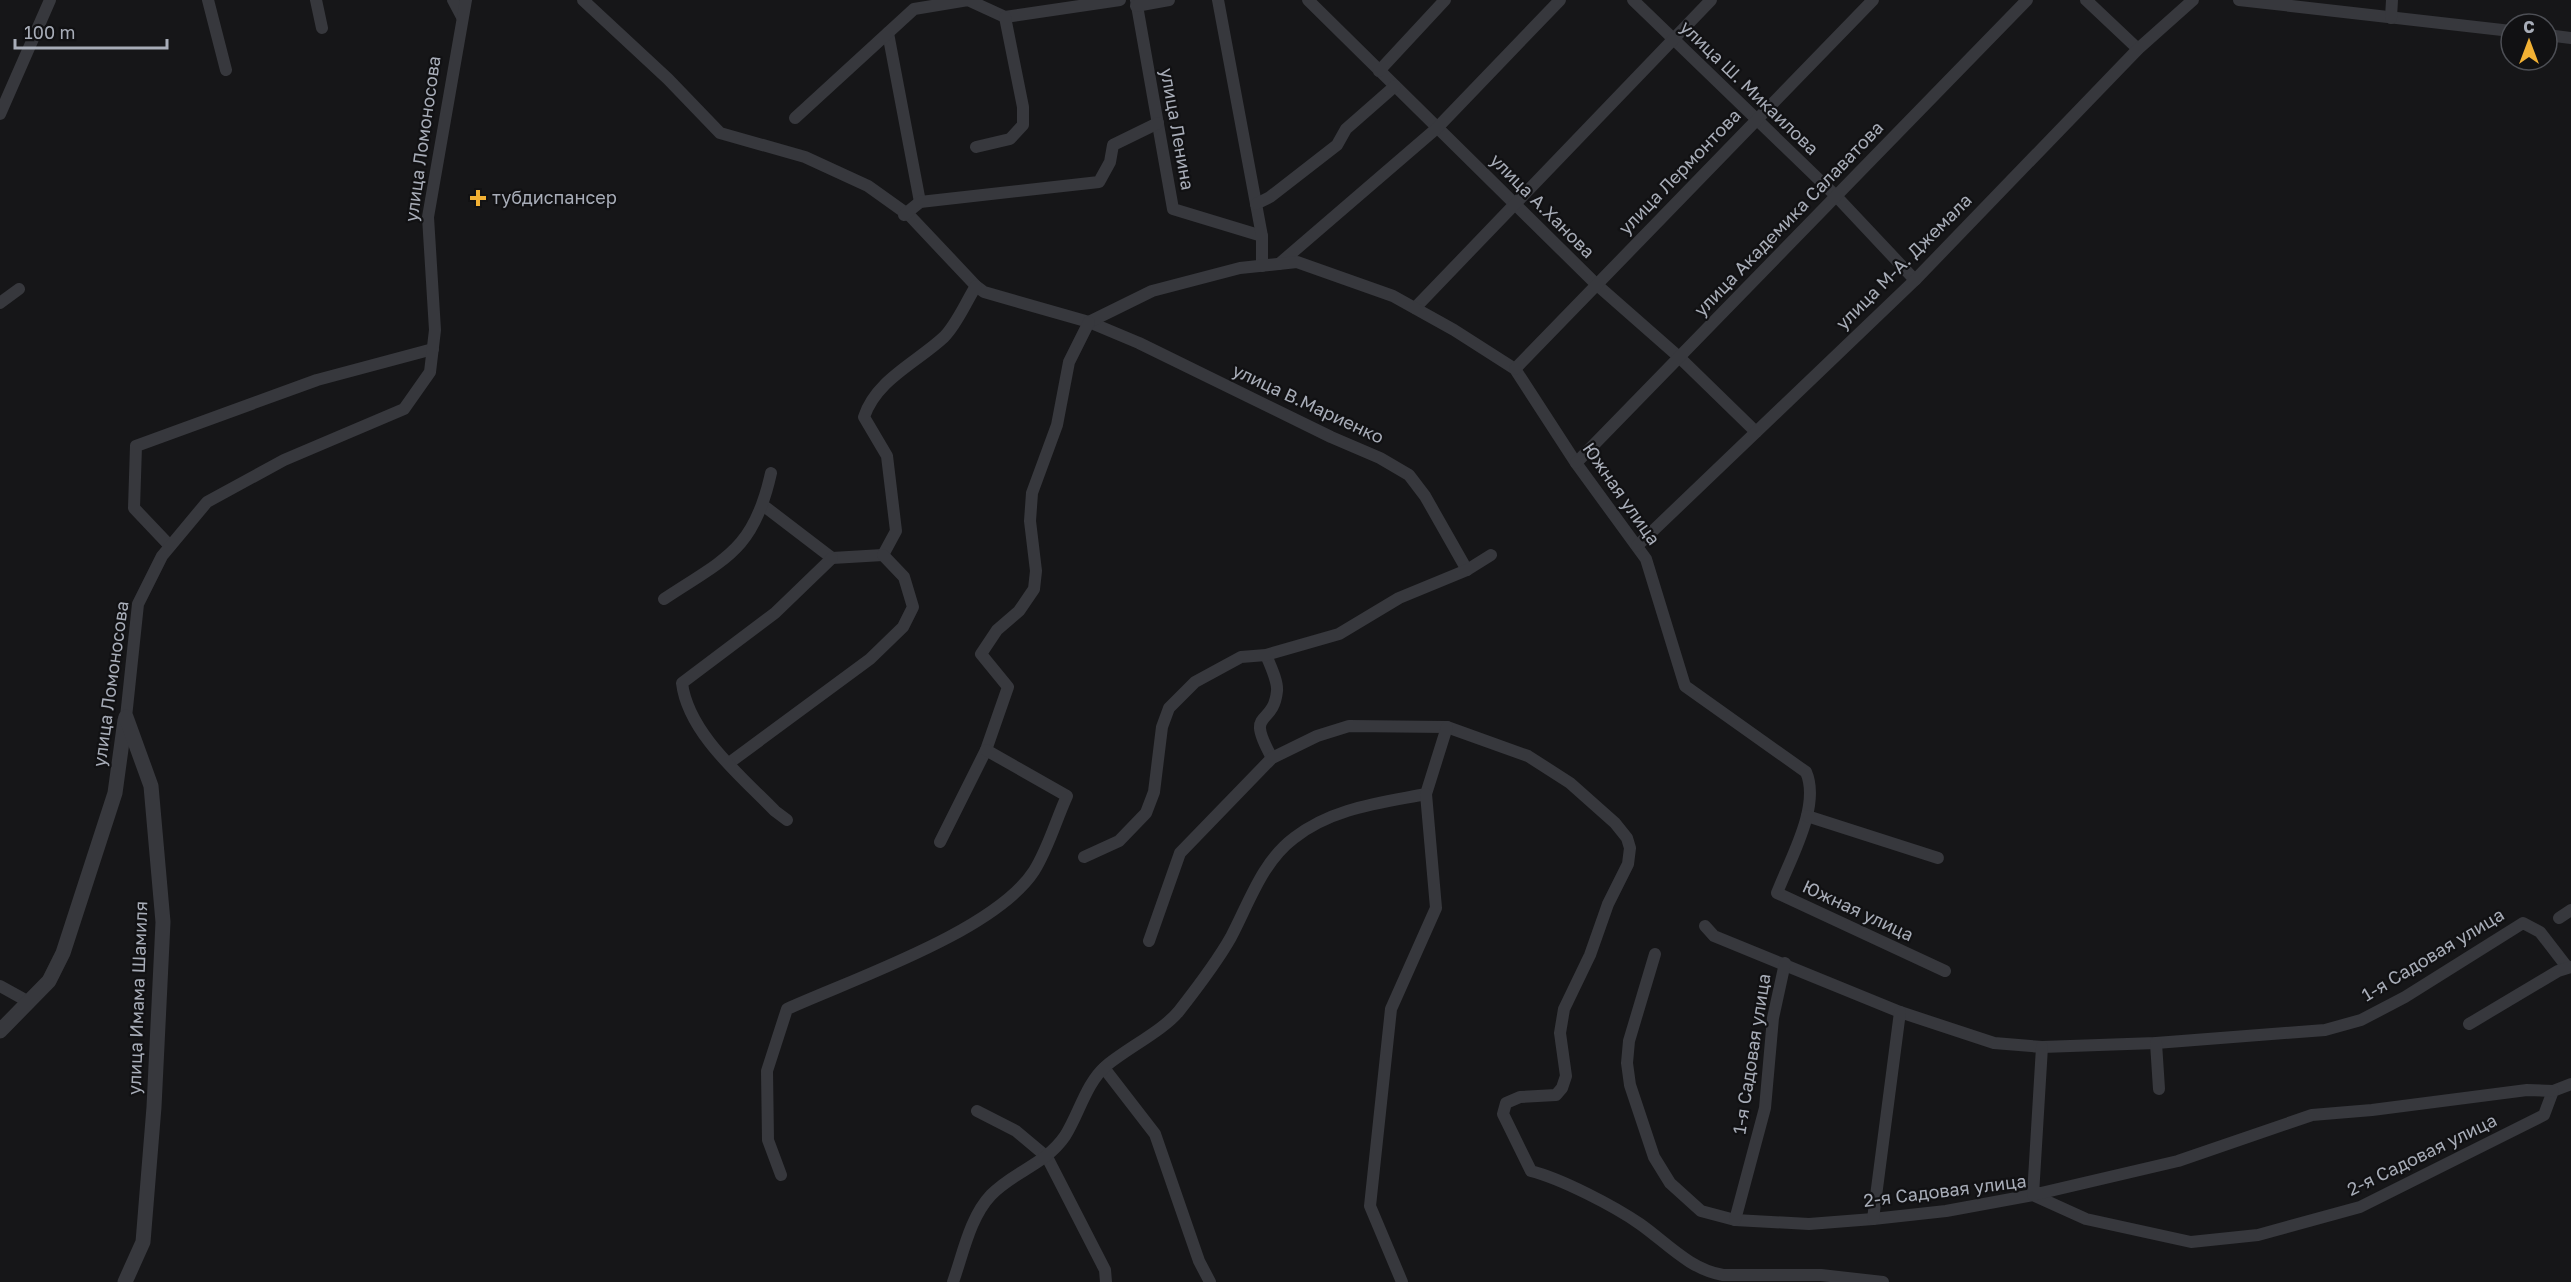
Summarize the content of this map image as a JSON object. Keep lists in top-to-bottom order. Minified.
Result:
{"streets":{"street":["улица Ш. Микаилова","улица Ленина","улица Ломоносова","улица Лермонтова","улица А.Ханова","улица Академика Салаватова","улица М-А. Джемала","улица В.Мариенко","Южная улица","1-я Садовая улица","улица Имама Шамиля","2-я Садовая улица"]},"crossings":[["улица Ш. Микаилова","улица Лермонтова"],["улица Ш. Микаилова","улица Академика Салаватова"],["улица Ш. Микаилова","улица М-А. Джемала"],["улица Ломоносова","улица Имама Шамиля"],["улица Лермонтова","улица А.Ханова"],["улица Лермонтова","Южная улица"],["улица А.Ханова","улица Академика Салаватова"],["улица А.Ханова","улица М-А. Джемала"],["улица Академика Салаватова","Южная улица"],["улица М-А. Джемала","Южная улица"],["улица В.Мариенко","Южная улица"],["1-я Садовая улица","2-я Садовая улица"]],"places":{"health":["тубдиспансер"]},"scale_bar":"100 m","north":"top"}
